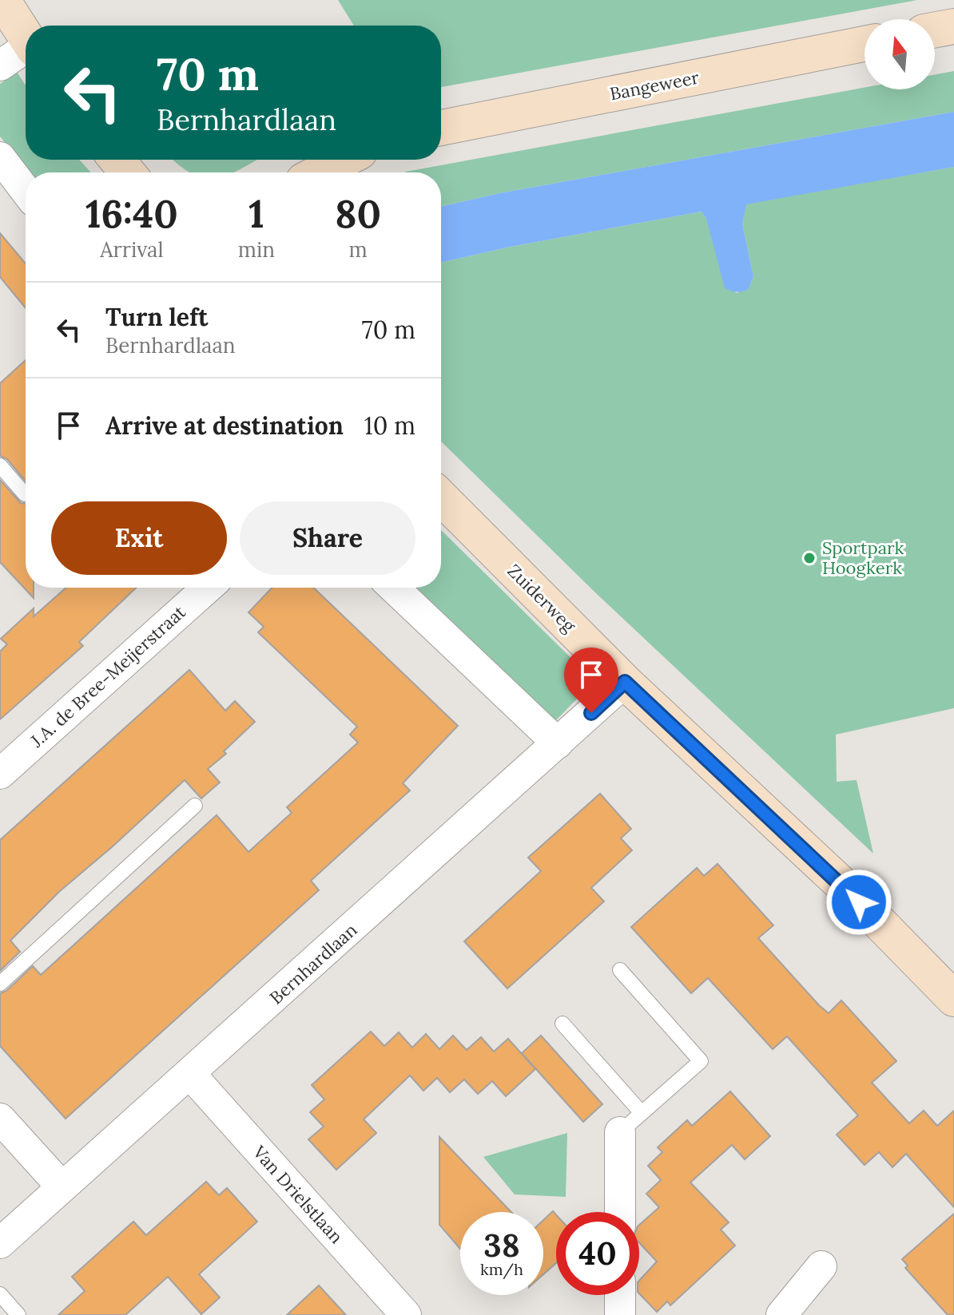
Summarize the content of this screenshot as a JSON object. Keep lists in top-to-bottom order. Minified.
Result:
{"streets":{"street":["Bangeweer","Zuiderweg","J.A. de Bree-Meijerstraat","Bernhardlaan","Van Drielstlaan"]},"crossings":[["Zuiderweg","Bernhardlaan"],["Bernhardlaan","Van Drielstlaan"]],"places":["Sportpark Hoogkerk"],"north":"top","page":{"turn":["70 m","Bernhardlaan"],"eta":["16:40","Arrival","1","min","80","m"],"list":[{"name":"Turn left","note":"Bernhardlaan","value":"70 m"},{"name":"Arrive at destination","value":"10 m"}],"buttons":["Exit","Share"],"speed":"38 km/h","limit":"40"}}
